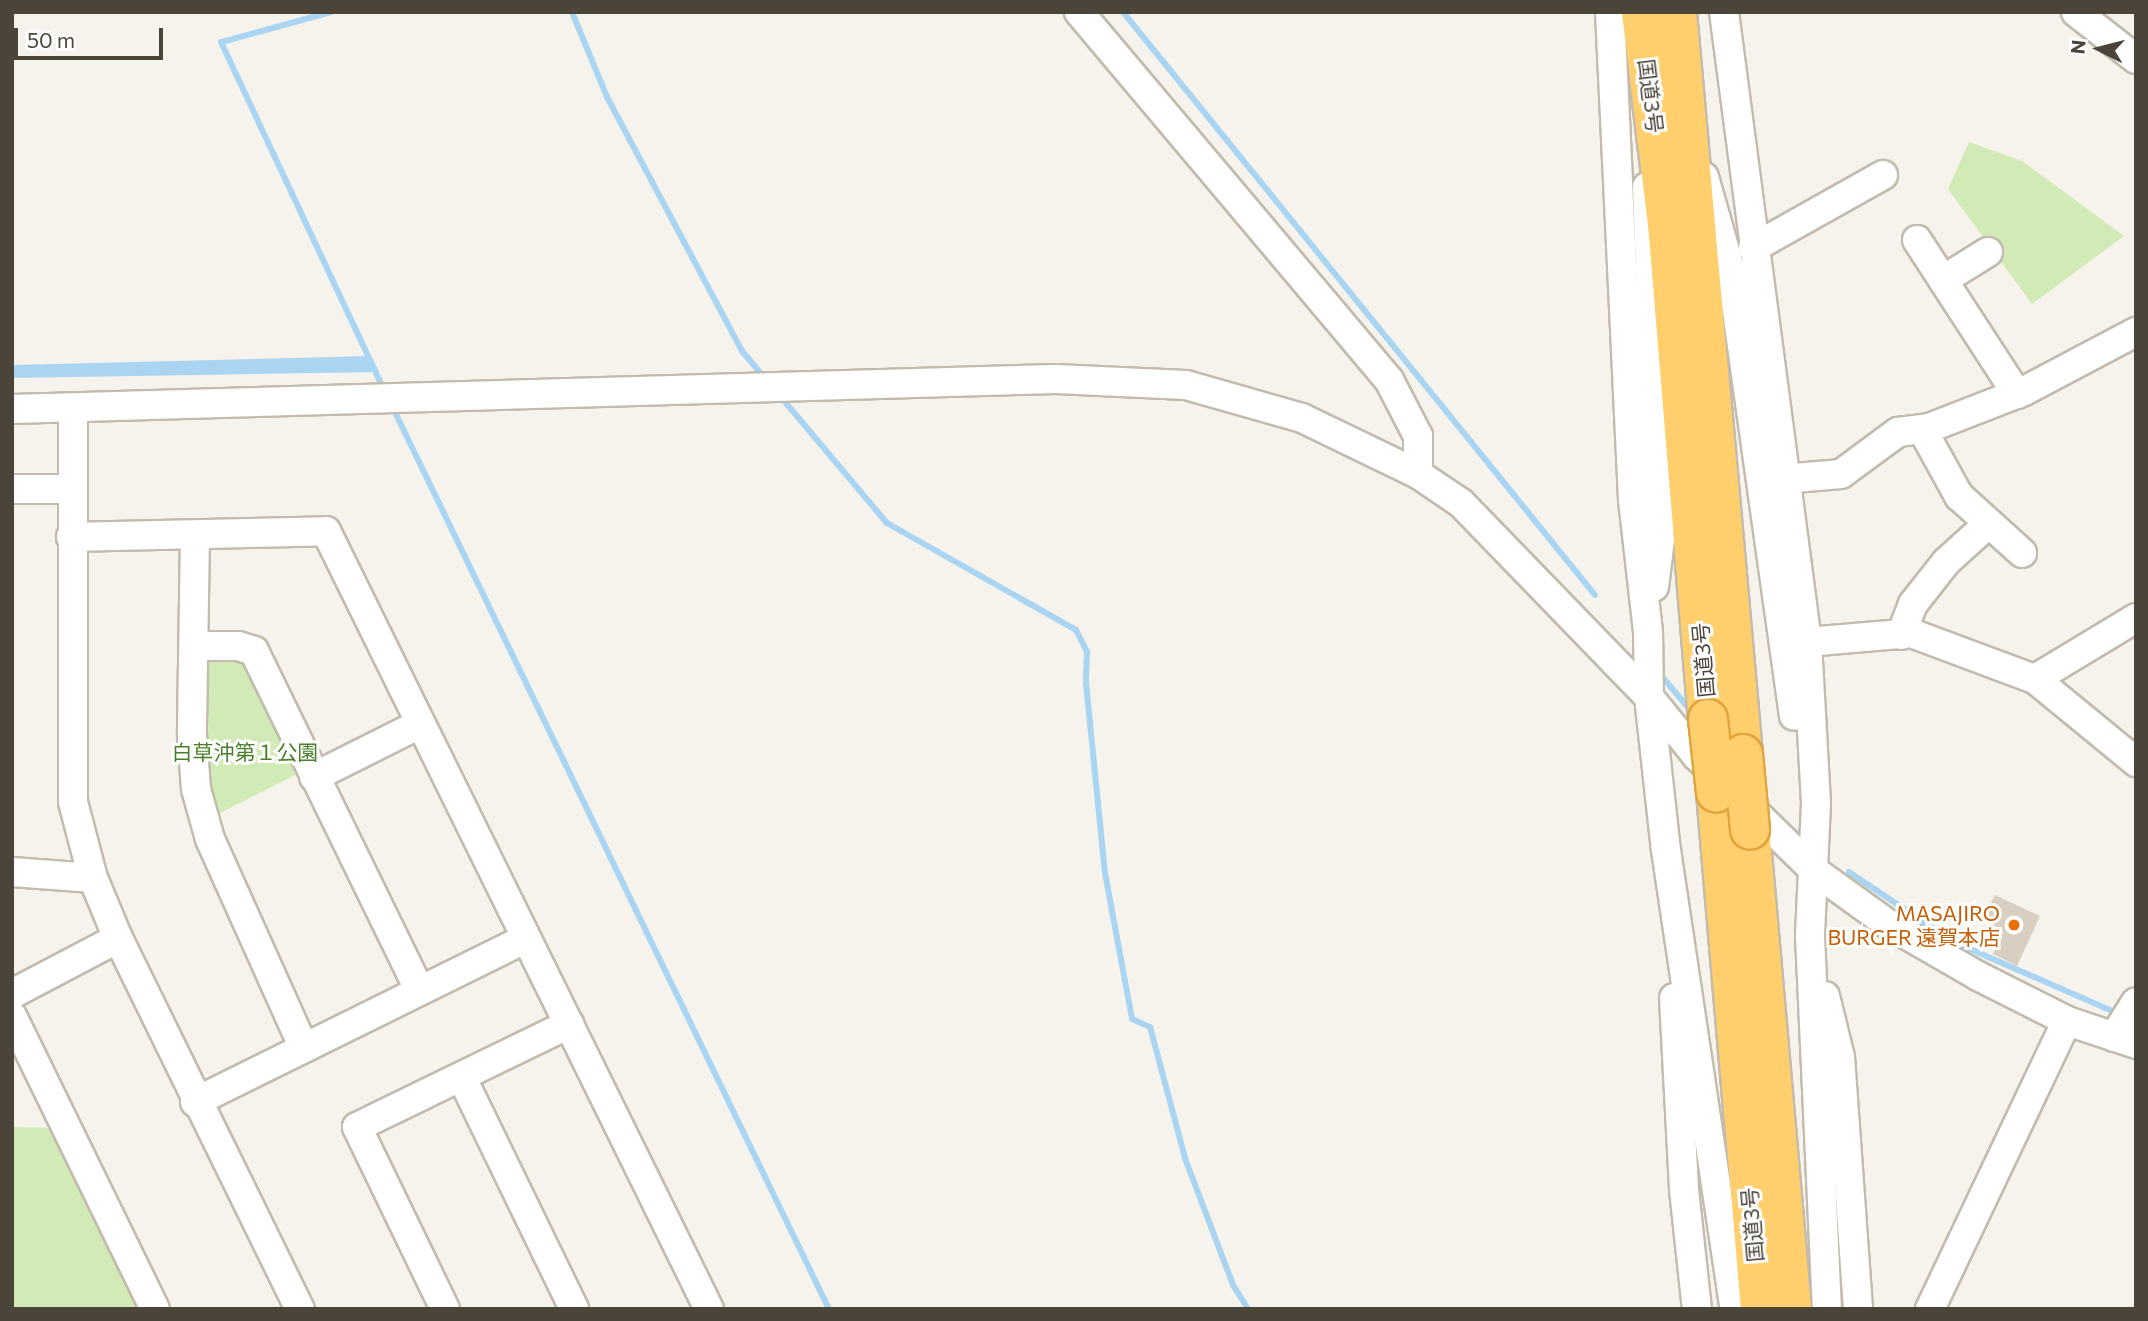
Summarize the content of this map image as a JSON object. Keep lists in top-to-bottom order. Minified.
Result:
{"streets":{"highway":["国道3号"]},"parks":["白草沖第１公園"],"places":["MASAJIRO BURGER 遠賀本店"],"scale_bar":"50 m","north":"left"}
